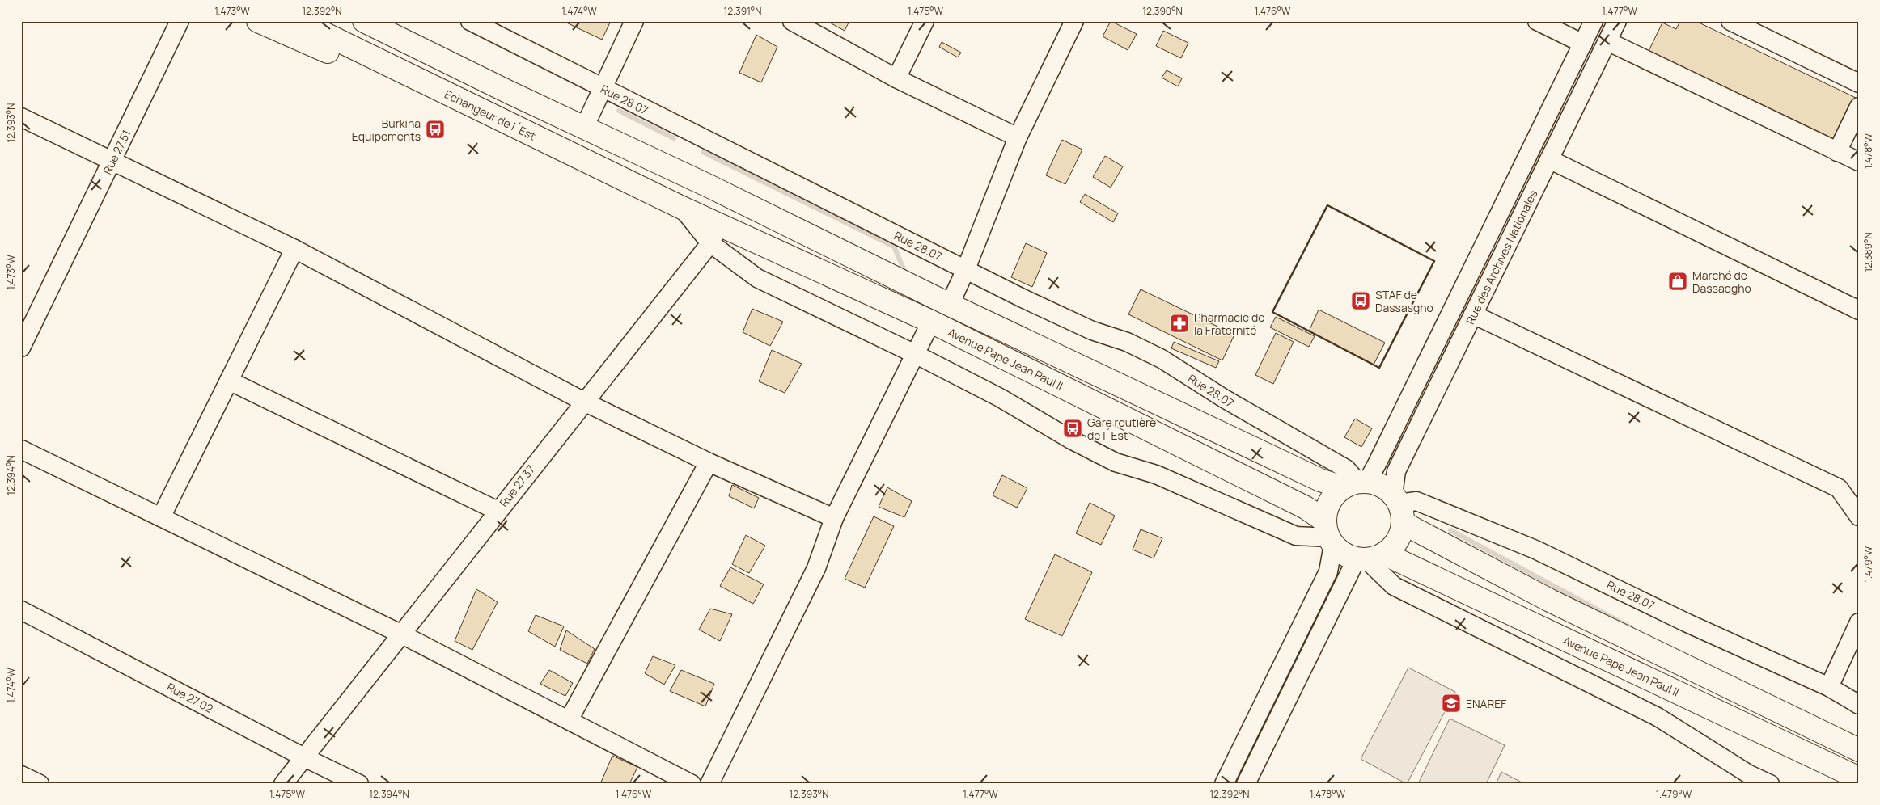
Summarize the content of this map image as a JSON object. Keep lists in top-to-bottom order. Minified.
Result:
{"streets":{"highway":["Echangeur de l´Est","Avenue Pape Jean Paul II"],"street":["Rue 28.07","Rue 27.51","Rue des Archives Nationales","Rue 27.37","Rue 27.02"]},"crossings":[["Rue 28.07","Rue des Archives Nationales"],["Rue 28.07","Avenue Pape Jean Paul II"],["Echangeur de l´Est","Avenue Pape Jean Paul II"],["Rue des Archives Nationales","Avenue Pape Jean Paul II"],["Avenue Pape Jean Paul II","Rue 27.37"],["Rue 27.37","Rue 27.02"]],"places":{"bus stop":["Burkina Equipements","STAF de Dassasgho","Gare routière de l´Est"],"shop":["Marché de Dassaqgho"],"pharmacy":["Pharmacie de la Fraternité"],"school or university":["ENAREF"]},"coordinates":["1.473°W","12.392°N","1.474°W","12.391°N","1.475°W","12.390°N","1.476°W","1.477°W","12.393°N","1.478°W","12.389°N","12.394°N","1.479°W"]}
